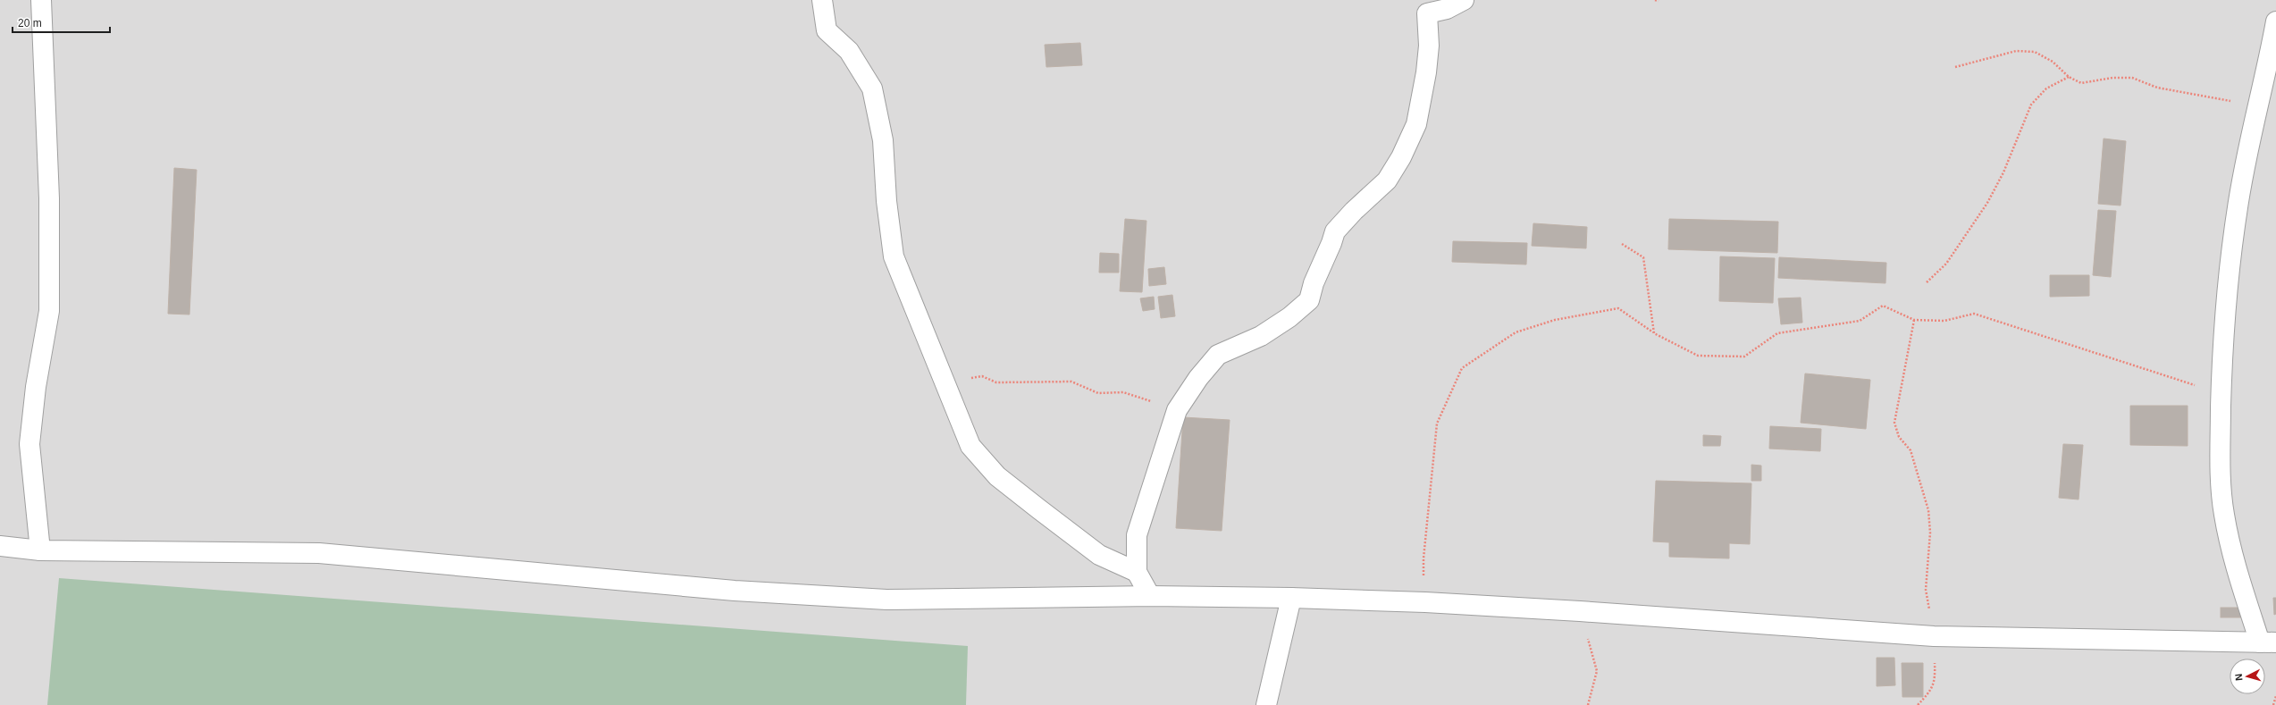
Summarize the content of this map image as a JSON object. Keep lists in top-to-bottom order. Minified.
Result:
{"scale_bar":"20 m","north":"left"}
